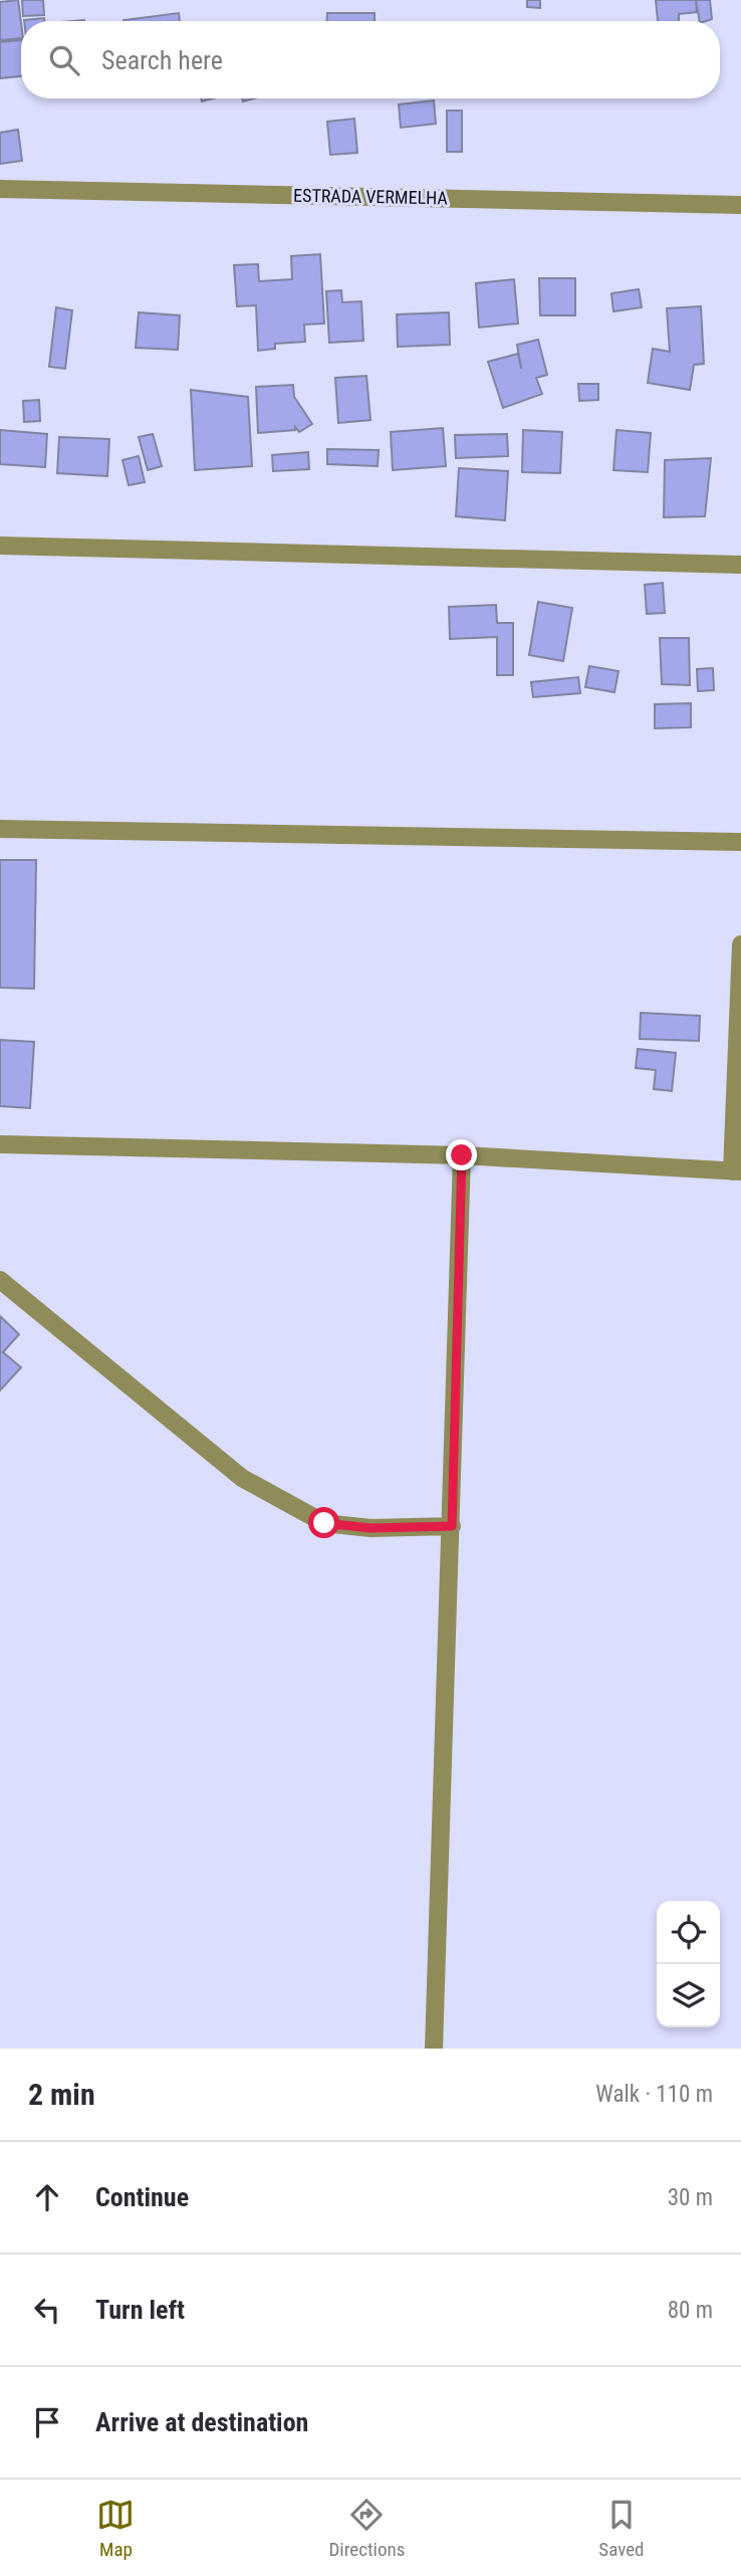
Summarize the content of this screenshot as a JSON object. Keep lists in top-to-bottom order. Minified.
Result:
{"streets":{"street":["ESTRADA VERMELHA"]},"page":{"search":"Search here","heading":["2 min","Walk · 110 m"],"list":[["Continue","30 m"],["Turn left","80 m"],"Arrive at destination"],"nav":["Map","Directions","Saved"]}}
